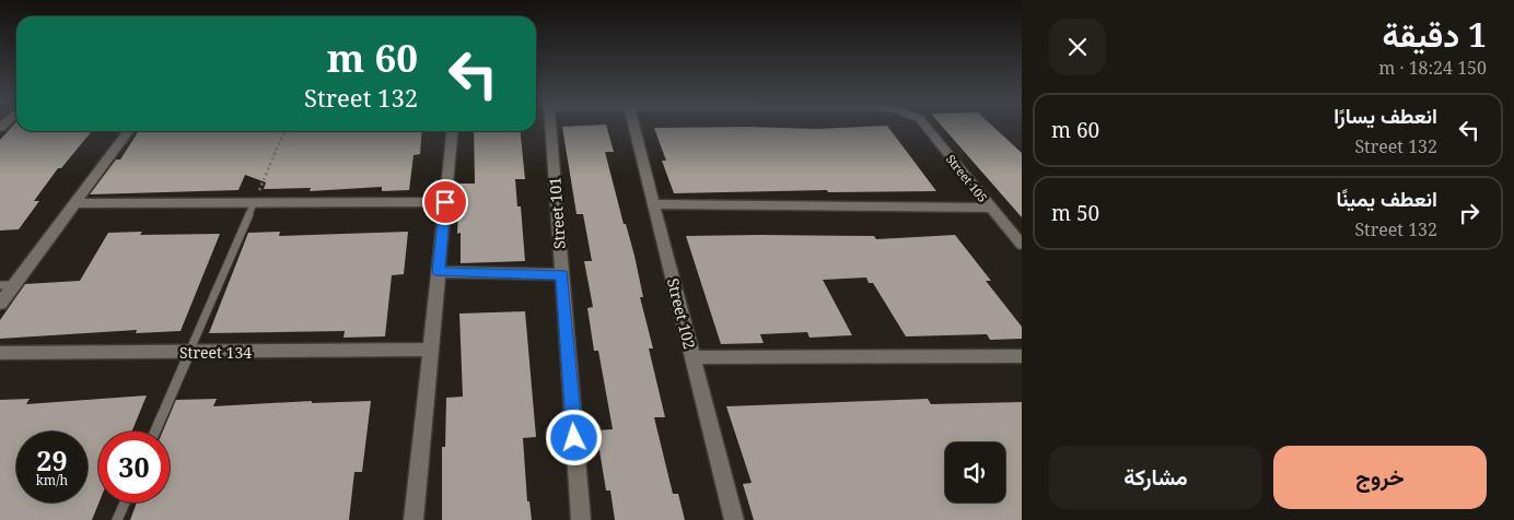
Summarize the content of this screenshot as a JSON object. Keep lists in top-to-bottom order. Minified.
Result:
{"streets":{"street":["Street 105","Street 101","Street 102","Street 134"]},"page":{"heading":["1 دقيقة","150 m · 18:24"],"turn":["60 m","Street 132"],"list":[{"name":"انعطف يسارًا","note":"Street 132","value":"60 m"},{"name":"انعطف يمينًا","note":"Street 132","value":"50 m"}],"speed":"29 km/h","limit":"30","buttons":["خروج","مشاركة"]}}
